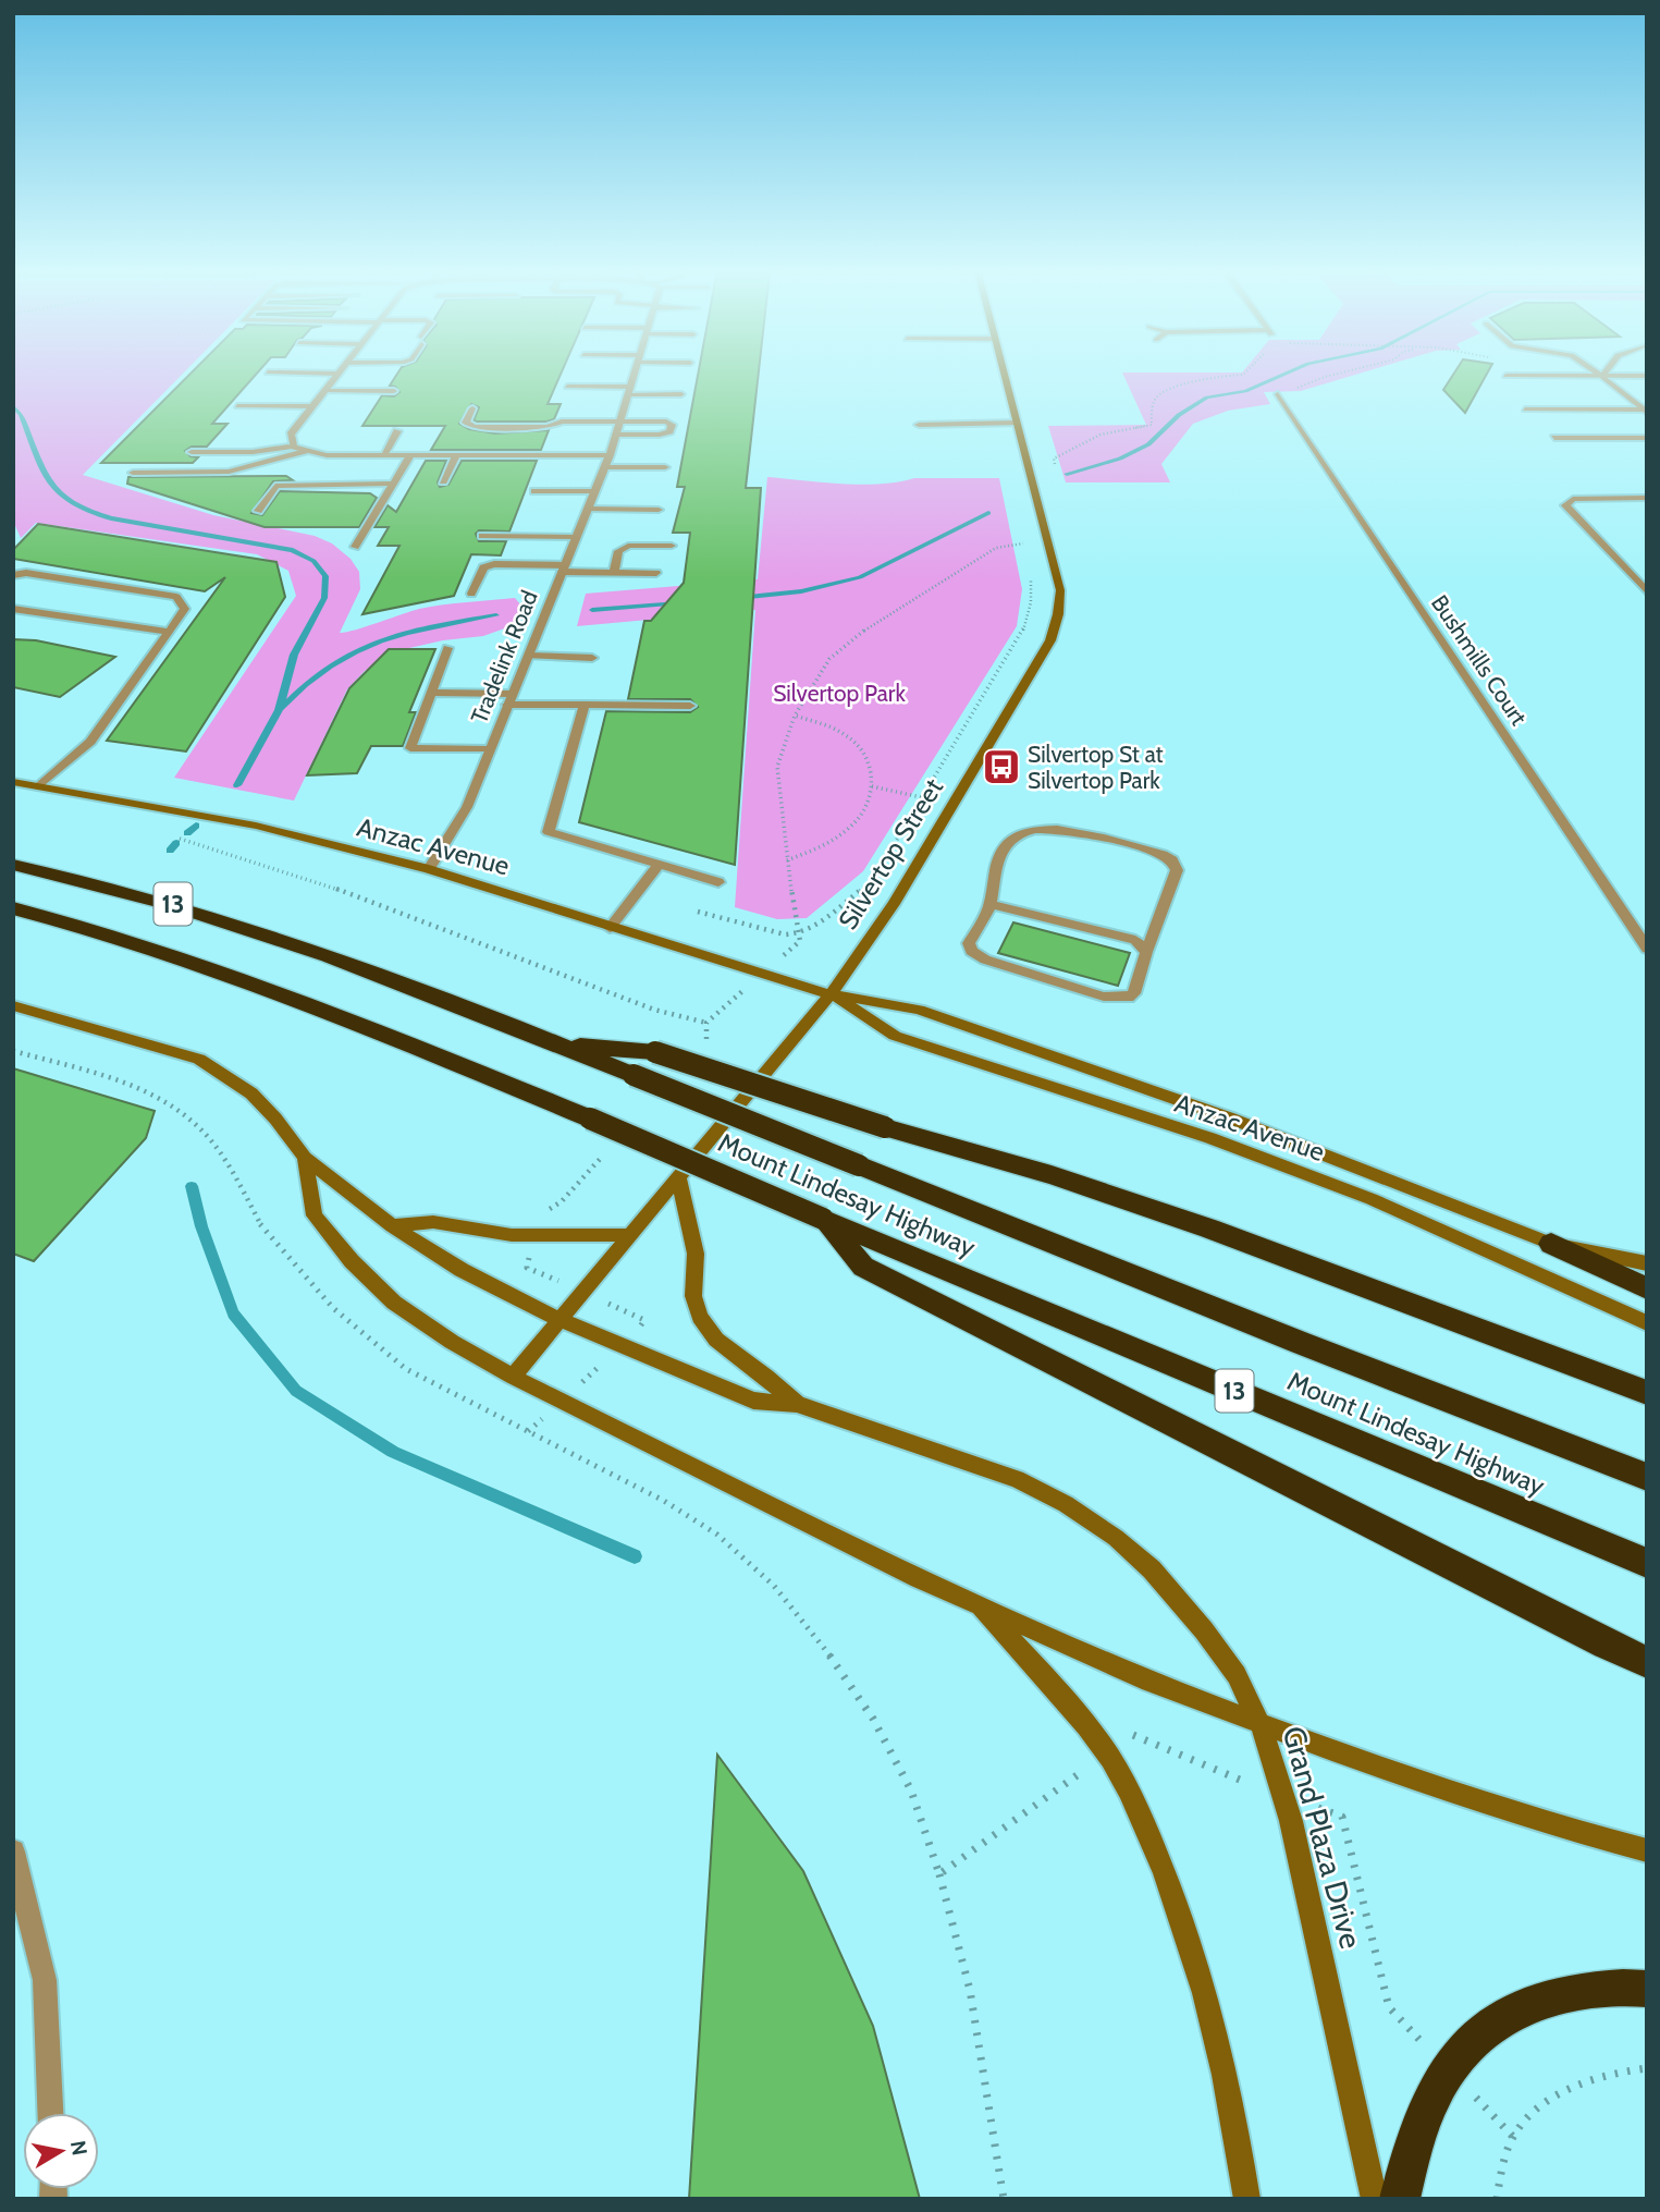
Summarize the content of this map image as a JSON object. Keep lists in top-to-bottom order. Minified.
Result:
{"streets":{"highway":["13","Mount Lindesay Highway"],"main road":["Anzac Avenue","Silvertop Street","Grand Plaza Drive"],"street":["Tradelink Road","Bushmills Court"]},"crossings":[["Tradelink Road","Anzac Avenue"],["Anzac Avenue","Silvertop Street"]],"parks":["Silvertop Park"],"places":{"bus stop":["Silvertop St at Silvertop Park"]},"north":"right"}
